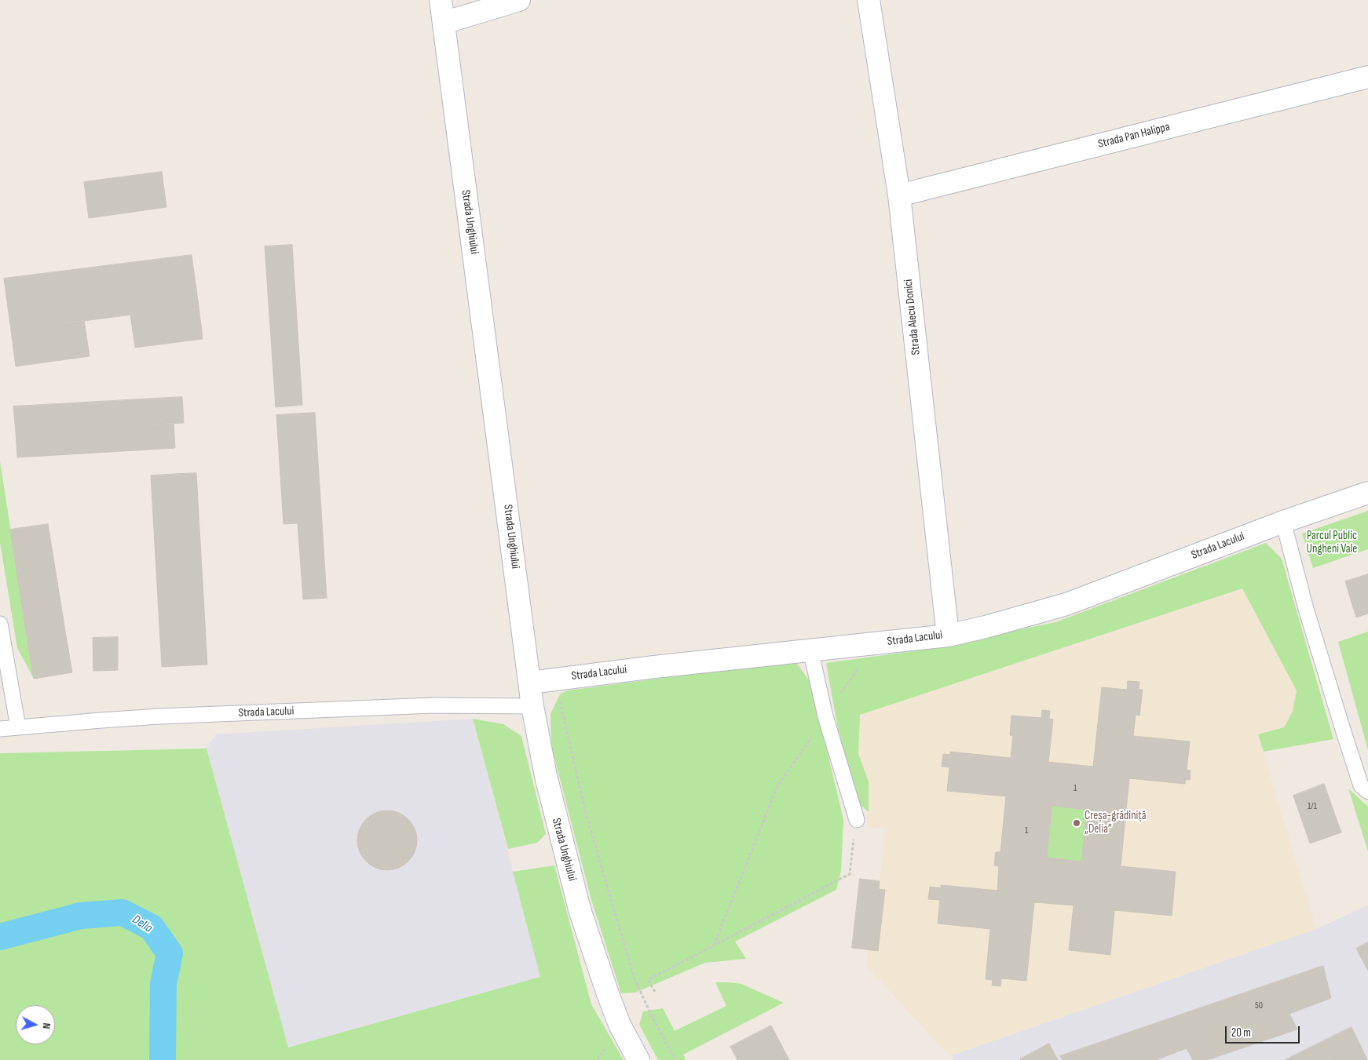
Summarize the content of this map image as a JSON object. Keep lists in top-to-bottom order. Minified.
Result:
{"streets":{"street":["Strada Pan Halippa","Strada Unghiului","Strada Alecu Donici","Strada Lacului"]},"crossings":[["Strada Pan Halippa","Strada Alecu Donici"],["Strada Unghiului","Strada Lacului"],["Strada Alecu Donici","Strada Lacului"]],"water":["Delia"],"parks":["Parcul Public Ungheni Vale"],"places":["Creșa-grădiniță „Delia”"],"house_numbers":["1","1/1","1","50"],"scale_bar":"20 m","north":"right"}
